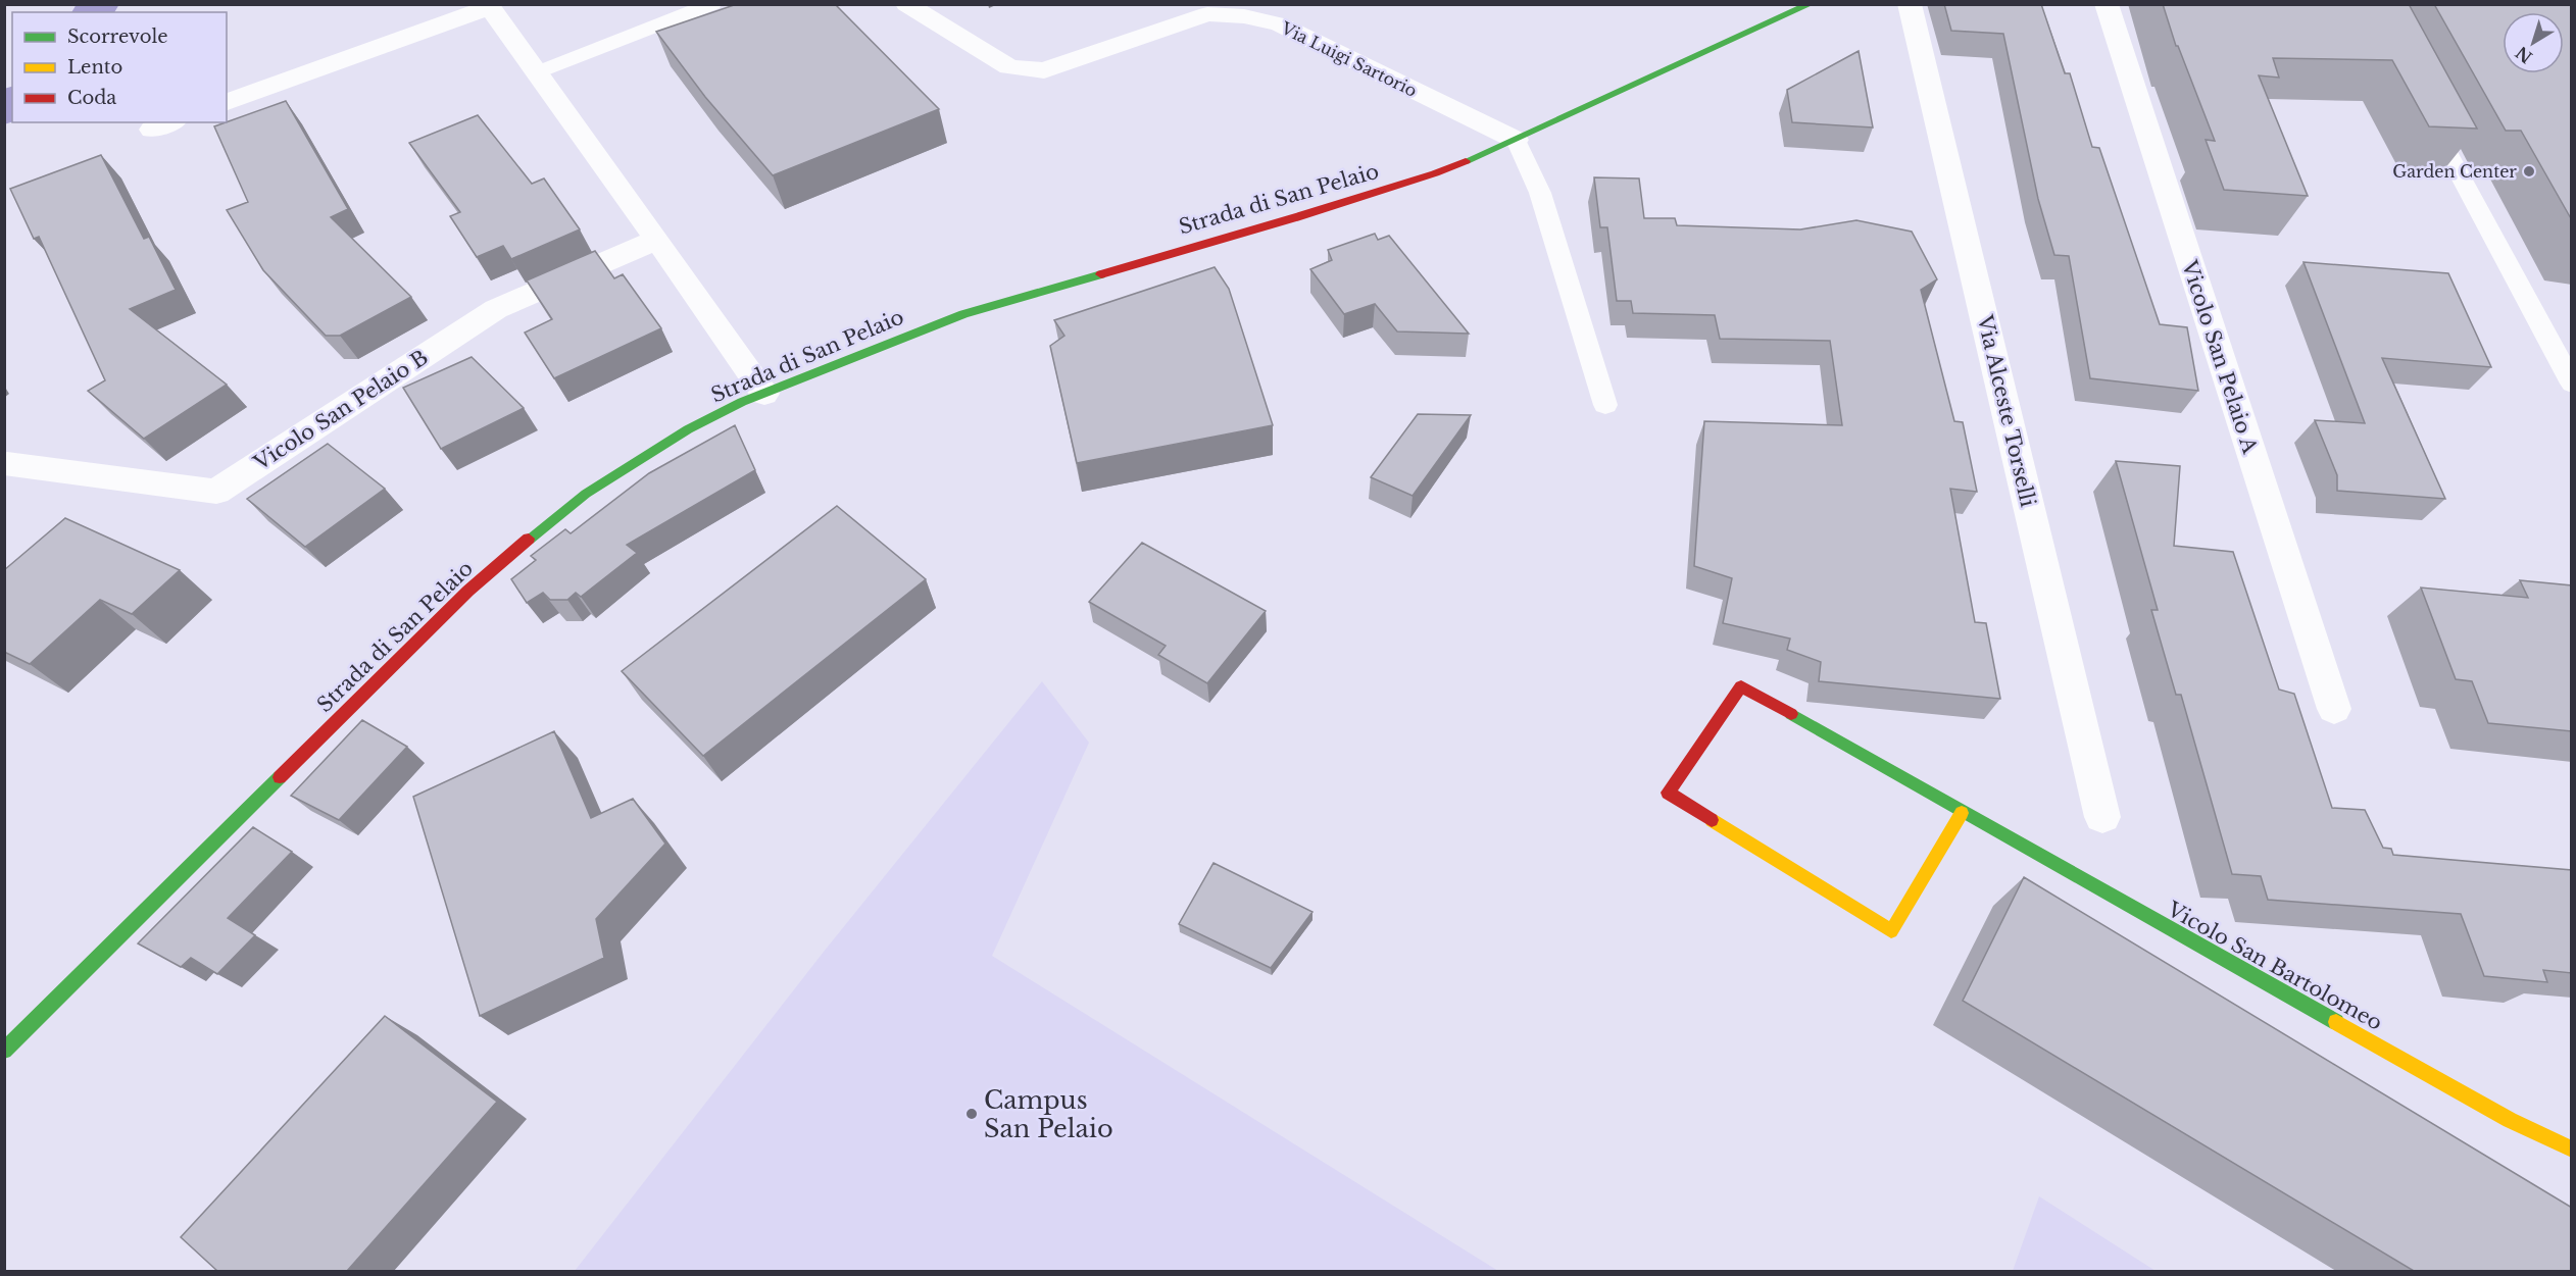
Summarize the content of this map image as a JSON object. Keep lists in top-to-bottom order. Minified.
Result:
{"streets":{"street":["Via Luigi Sartorio","Strada di San Pelaio","Vicolo San Pelaio A","Vicolo San Pelaio B","Via Alceste Torselli","Vicolo San Bartolomeo"]},"crossings":[["Via Luigi Sartorio","Strada di San Pelaio"]],"places":["Garden Center","Campus San Pelaio"],"legend":["Scorrevole","Lento","Coda"],"north":"bottom left"}
